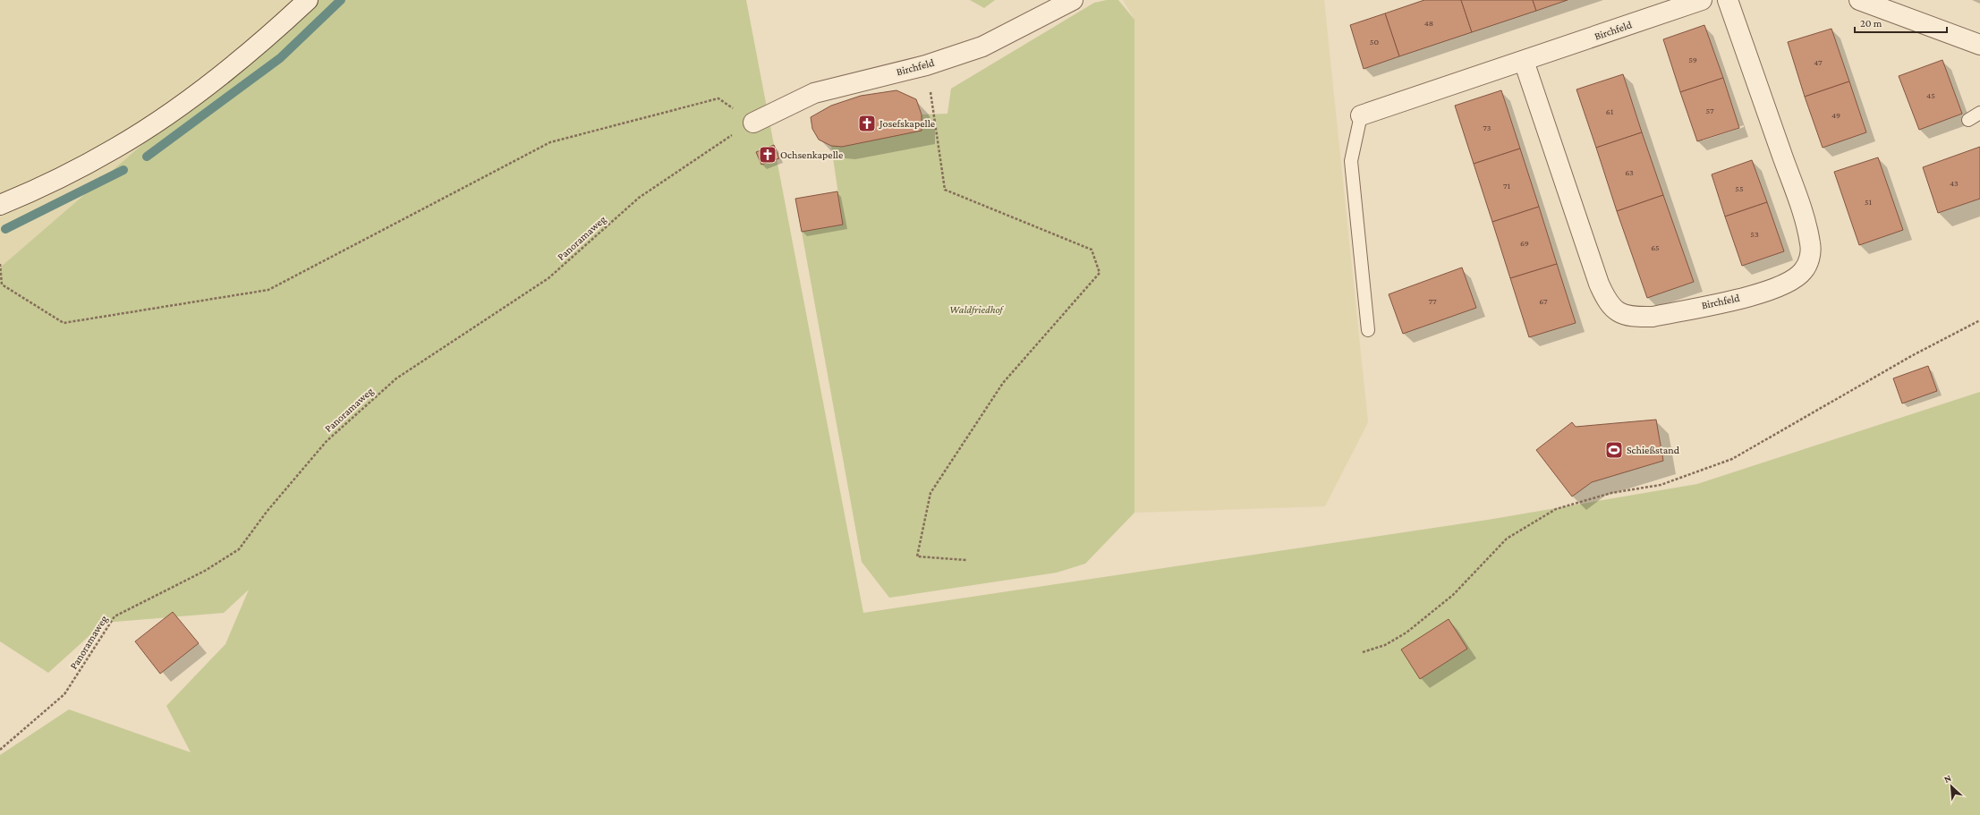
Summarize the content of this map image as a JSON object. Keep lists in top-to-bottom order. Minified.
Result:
{"streets":{"street":["Birchfeld"],"path":["Panoramaweg"]},"crossings":[["Birchfeld","Panoramaweg"]],"parks":["Waldfriedhof"],"places":{"church":["Josefskapelle","Ochsenkapelle"],"sports":["Schießstand"]},"house_numbers":["48","50","59","47","45","57","61","49","73","63","43","71","55","51","53","69","65","77","67"],"scale_bar":"20 m","north":"top left"}
